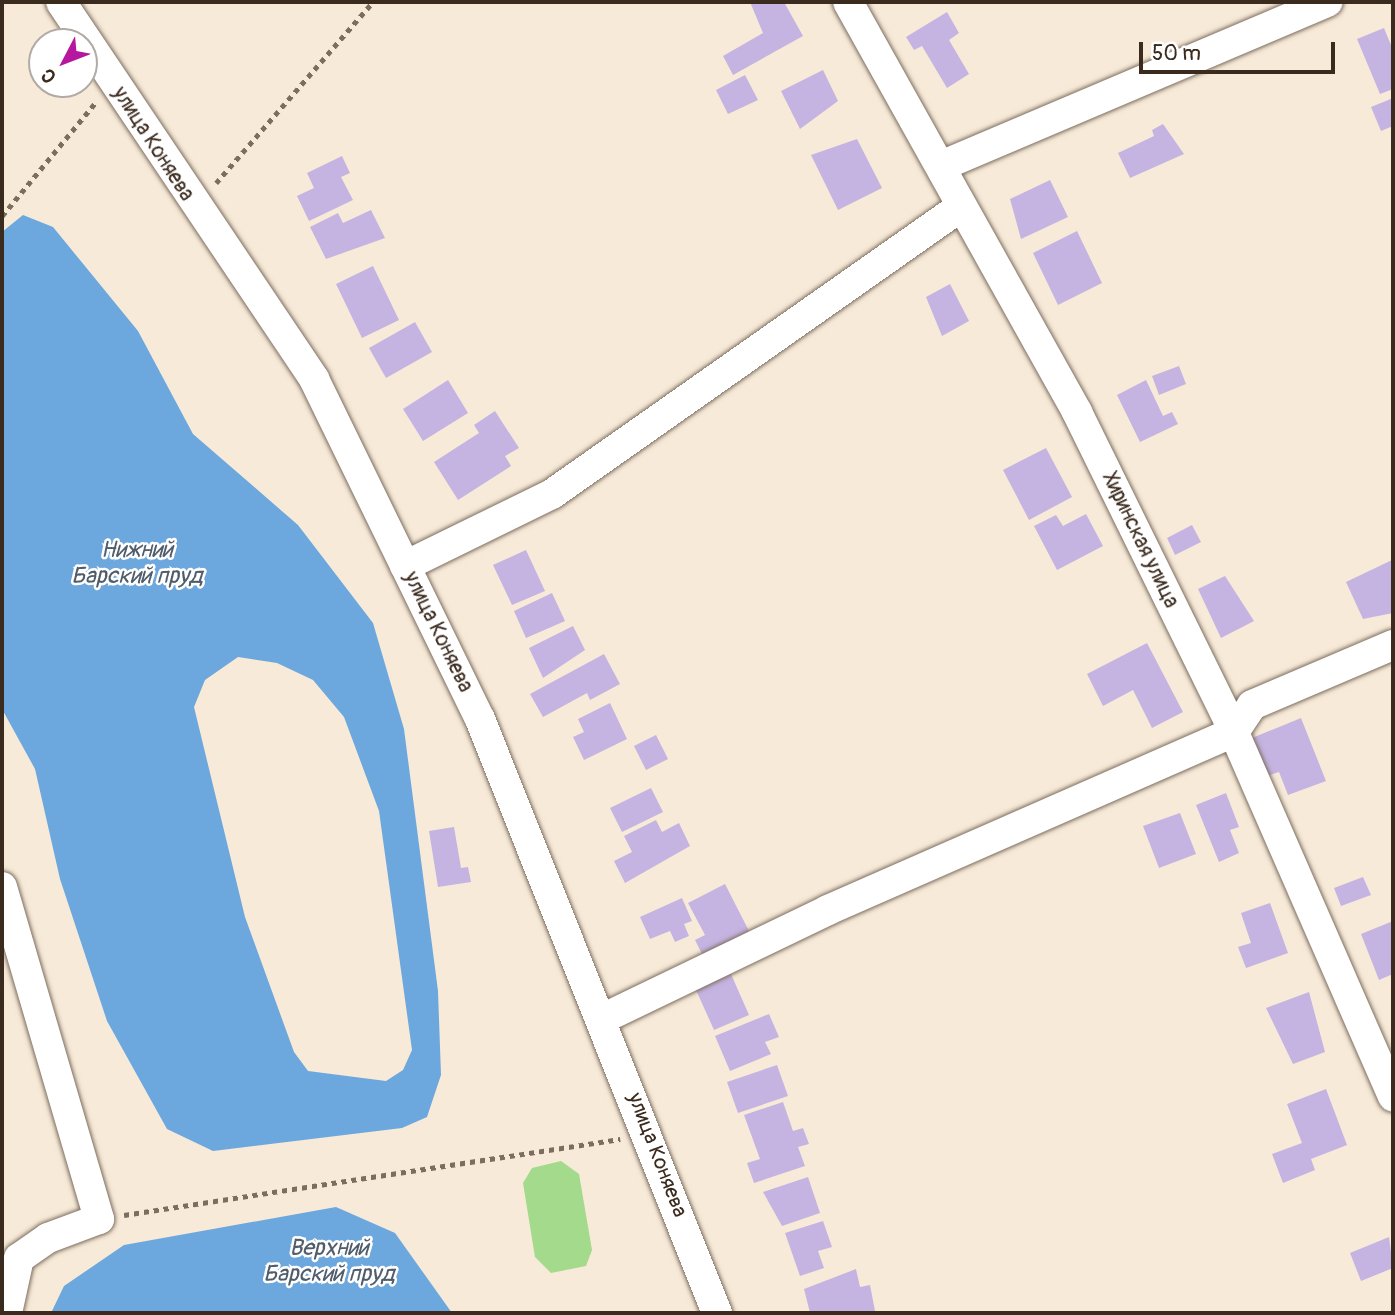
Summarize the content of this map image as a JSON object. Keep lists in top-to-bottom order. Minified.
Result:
{"streets":{"street":["улица Коняева","Хиринская улица"]},"water":["Нижний Барский пруд","Верхний Барский пруд"],"scale_bar":"50 m","north":"bottom left"}
